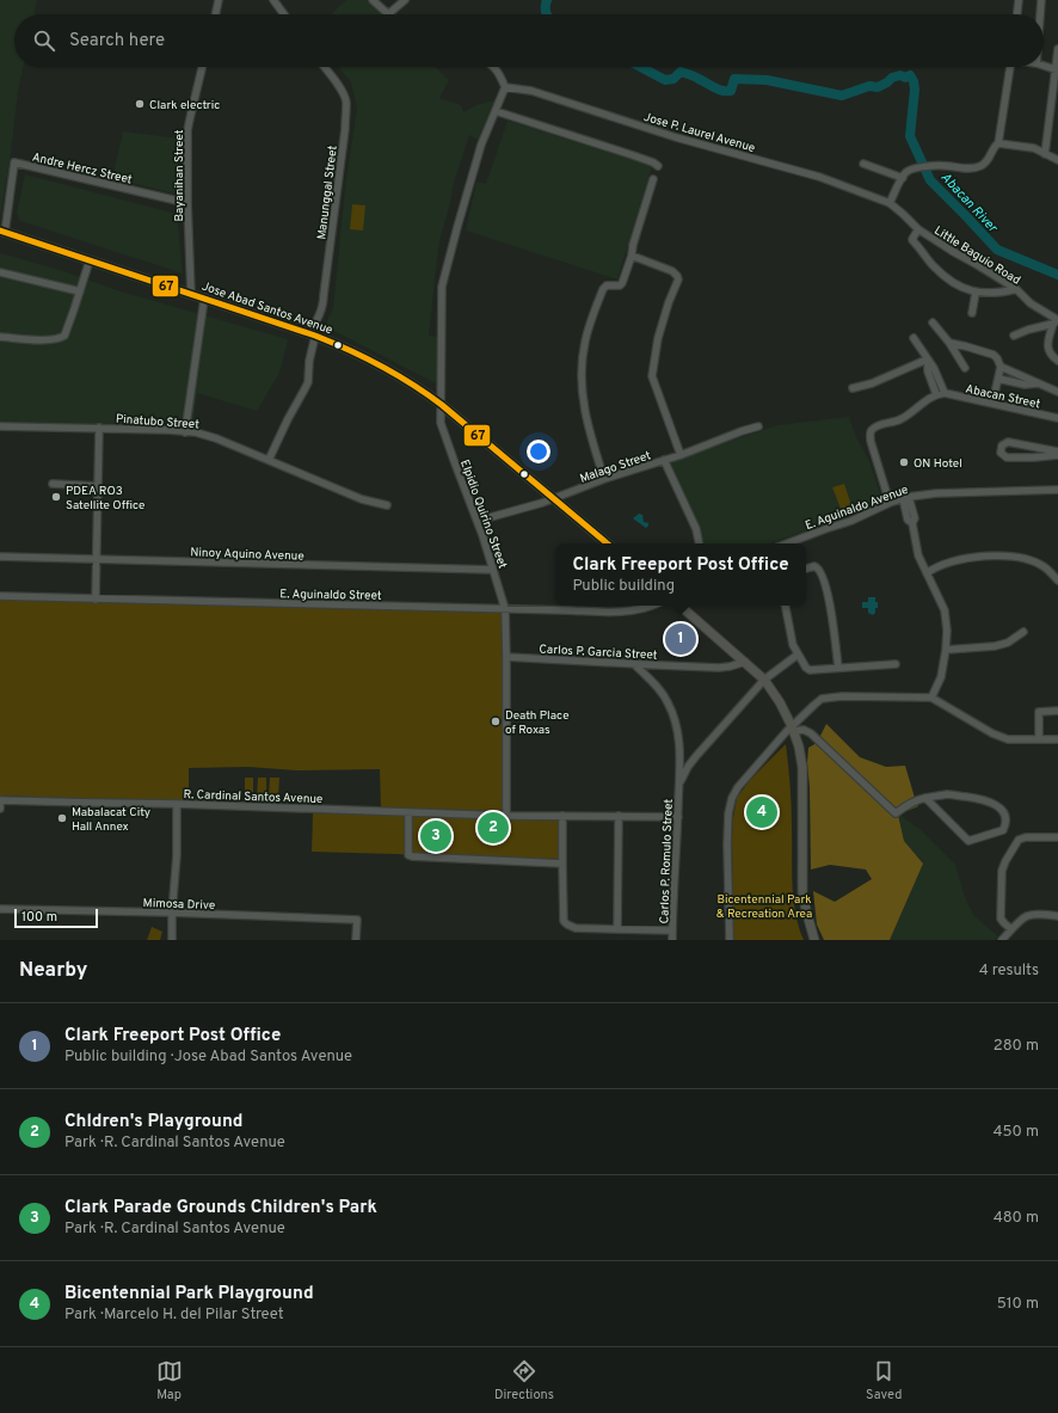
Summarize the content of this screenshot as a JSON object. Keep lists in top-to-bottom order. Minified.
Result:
{"streets":{"main road":["Jose Abad Santos Avenue"],"street":["Jose P. Laurel Avenue","Andre Hercz Street","Bayanihan Street","Manunggal Street","Little Baguio Road","Abacan Street","Pinatubo Street","Malago Street","E. Aguinaldo Avenue","Elpidio Quirino Street","Ninoy Aquino Avenue","E. Aguinaldo Street","Carlos P. Garcia Street","R. Cardinal Santos Avenue","Carlos P. Romulo Street","Mimosa Drive"]},"crossings":[["Jose P. Laurel Avenue","Little Baguio Road"],["Jose P. Laurel Avenue","Elpidio Quirino Street"],["Andre Hercz Street","Bayanihan Street"],["Andre Hercz Street","Jose Abad Santos Avenue"],["Bayanihan Street","Jose Abad Santos Avenue"],["Manunggal Street","Jose Abad Santos Avenue"],["Manunggal Street","Pinatubo Street"],["Jose Abad Santos Avenue","Malago Street"],["Jose Abad Santos Avenue","Elpidio Quirino Street"],["Abacan Street","E. Aguinaldo Avenue"],["Malago Street","Elpidio Quirino Street"],["Elpidio Quirino Street","Ninoy Aquino Avenue"],["Elpidio Quirino Street","E. Aguinaldo Street"],["Elpidio Quirino Street","Carlos P. Garcia Street"],["Elpidio Quirino Street","R. Cardinal Santos Avenue"],["Carlos P. Garcia Street","Carlos P. Romulo Street"],["R. Cardinal Santos Avenue","Carlos P. Romulo Street"]],"water":["Abacan River"],"parks":["Bicentennial Park & Recreation Area"],"places":["Clark electric","ON Hotel","PDEA RO3 Satellite Office","Death Place of Roxas","Mabalacat City Hall Annex"],"lines":["transit line 67"],"scale_bar":"100 m","page":{"search":"Search here","popup":["Clark Freeport Post Office","Public building"],"pins":["1","4","2","3"],"scale":"100 m","heading":["Nearby","4 results"],"list":[{"mark":"1","name":"Clark Freeport Post Office","note":"Public building · Jose Abad Santos Avenue","value":"280 m"},{"mark":"2","name":"Chldren's Playground","note":"Park · R. Cardinal Santos Avenue","value":"450 m"},{"mark":"3","name":"Clark Parade Grounds Children's Park","note":"Park · R. Cardinal Santos Avenue","value":"480 m"},{"mark":"4","name":"Bicentennial Park Playground","note":"Park · Marcelo H. del Pilar Street","value":"510 m"}],"nav":["Map","Directions","Saved"]}}
